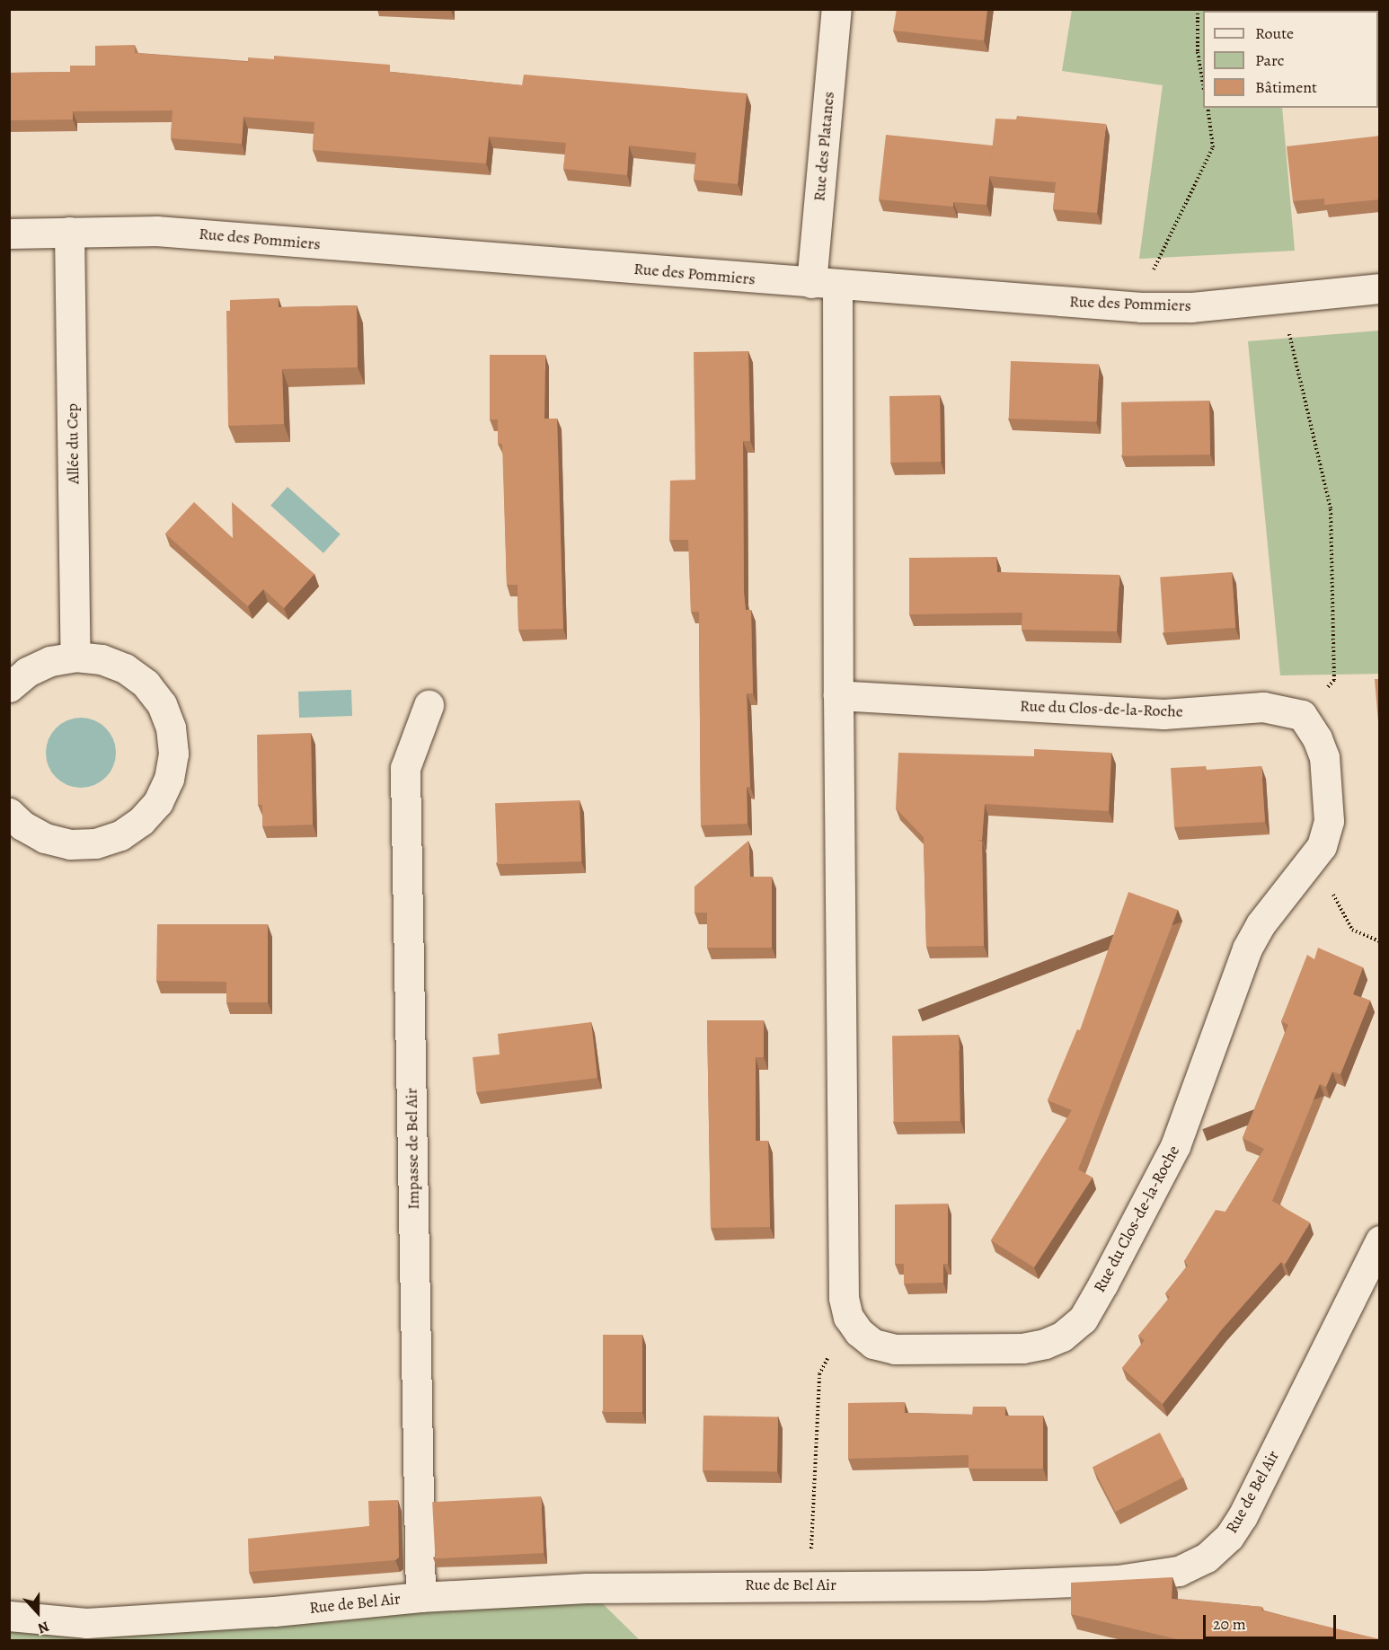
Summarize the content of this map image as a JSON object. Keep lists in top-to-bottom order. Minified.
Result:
{"streets":{"street":["Rue des Platanes","Rue des Pommiers","Allée du Cep","Rue du Clos-de-la-Roche","Impasse de Bel Air","Rue de Bel Air"]},"crossings":[["Rue des Platanes","Rue des Pommiers"],["Rue des Pommiers","Allée du Cep"],["Impasse de Bel Air","Rue de Bel Air"]],"legend":["Route","Parc","Bâtiment"],"scale_bar":"20 m","north":"bottom"}
